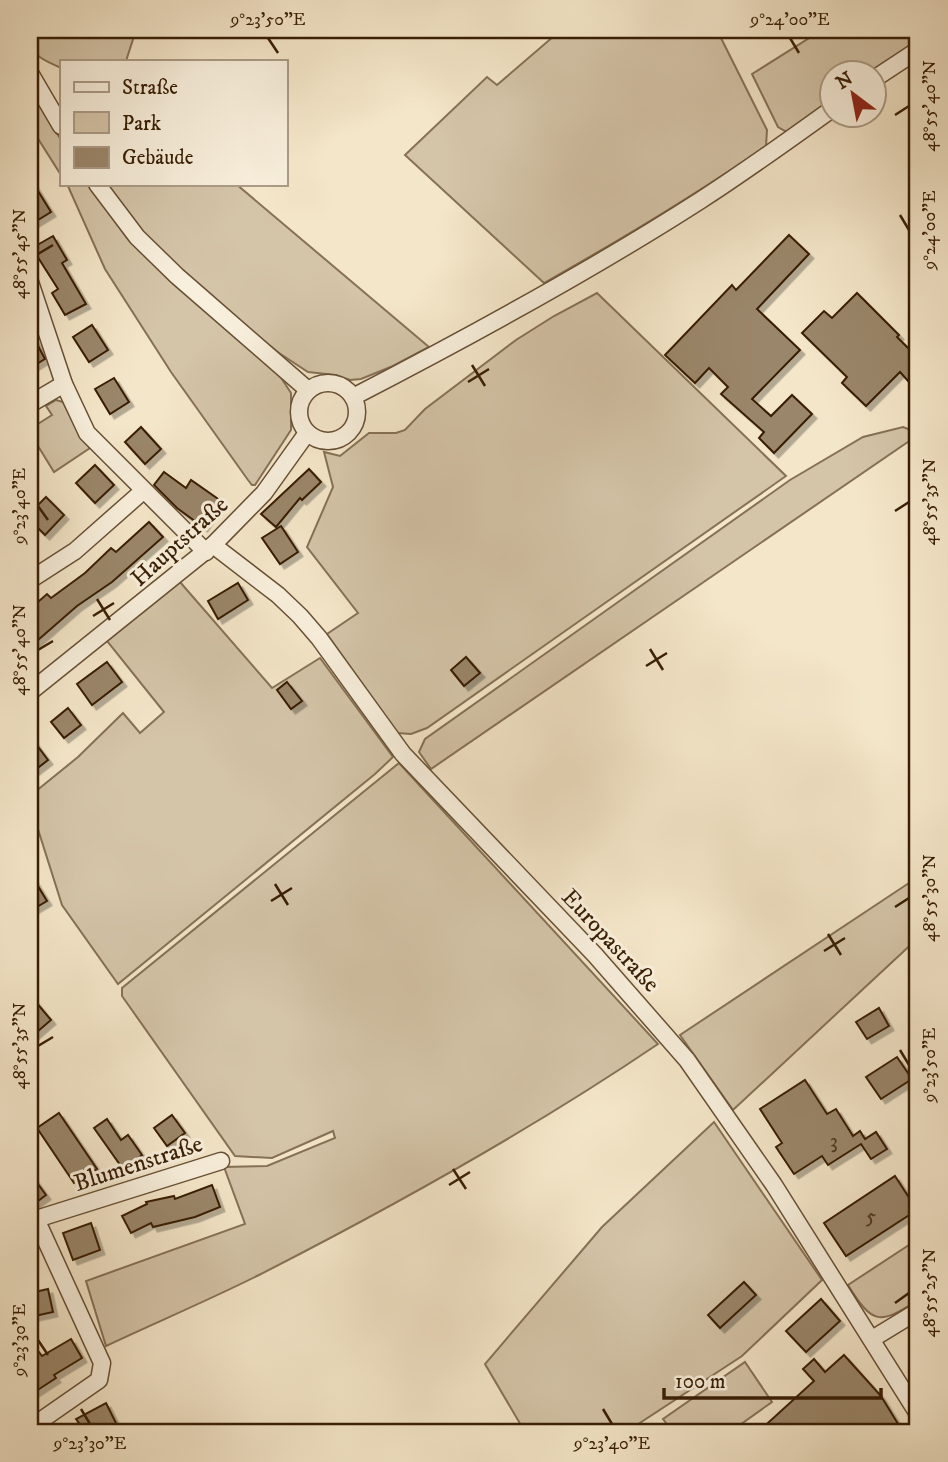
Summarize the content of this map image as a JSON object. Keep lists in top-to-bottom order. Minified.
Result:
{"streets":{"street":["Hauptstraße","Europastraße","Blumenstraße"]},"crossings":[["Hauptstraße","Europastraße"]],"house_numbers":["3","5"],"legend":["Straße","Park","Gebäude"],"scale_bar":"100 m","north":"top left","coordinates":["9°23'50\"E","9°24'00\"E","48°55'40\"N","48°55'45\"N","48°55'35\"N","9°23'40\"E","48°55'30\"N","48°55'25\"N","9°23'30\"E"]}
